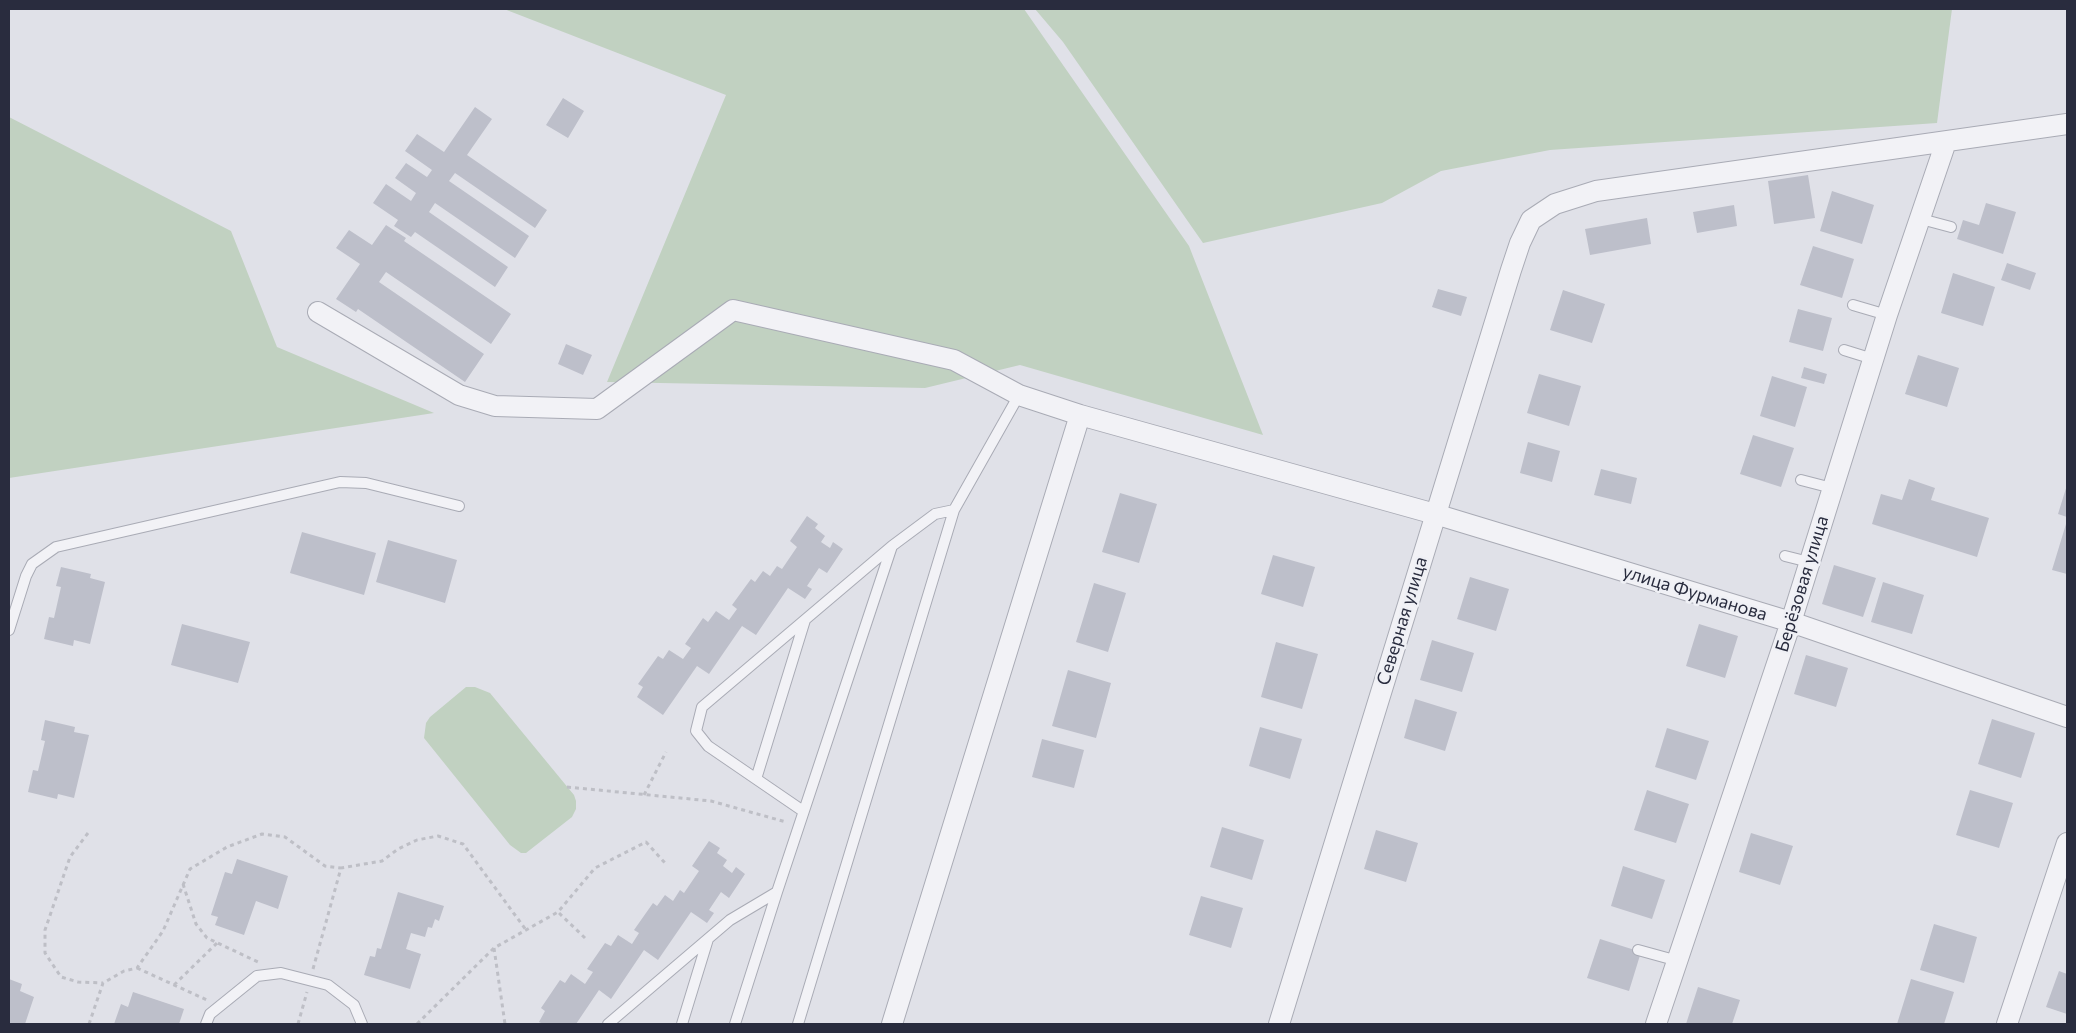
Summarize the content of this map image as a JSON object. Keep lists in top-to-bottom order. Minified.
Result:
{"streets":{"street":["Берёзовая улица","улица Фурманова","Северная улица"]},"crossings":[["Берёзовая улица","улица Фурманова"],["Берёзовая улица","Северная улица"],["улица Фурманова","Северная улица"]]}
